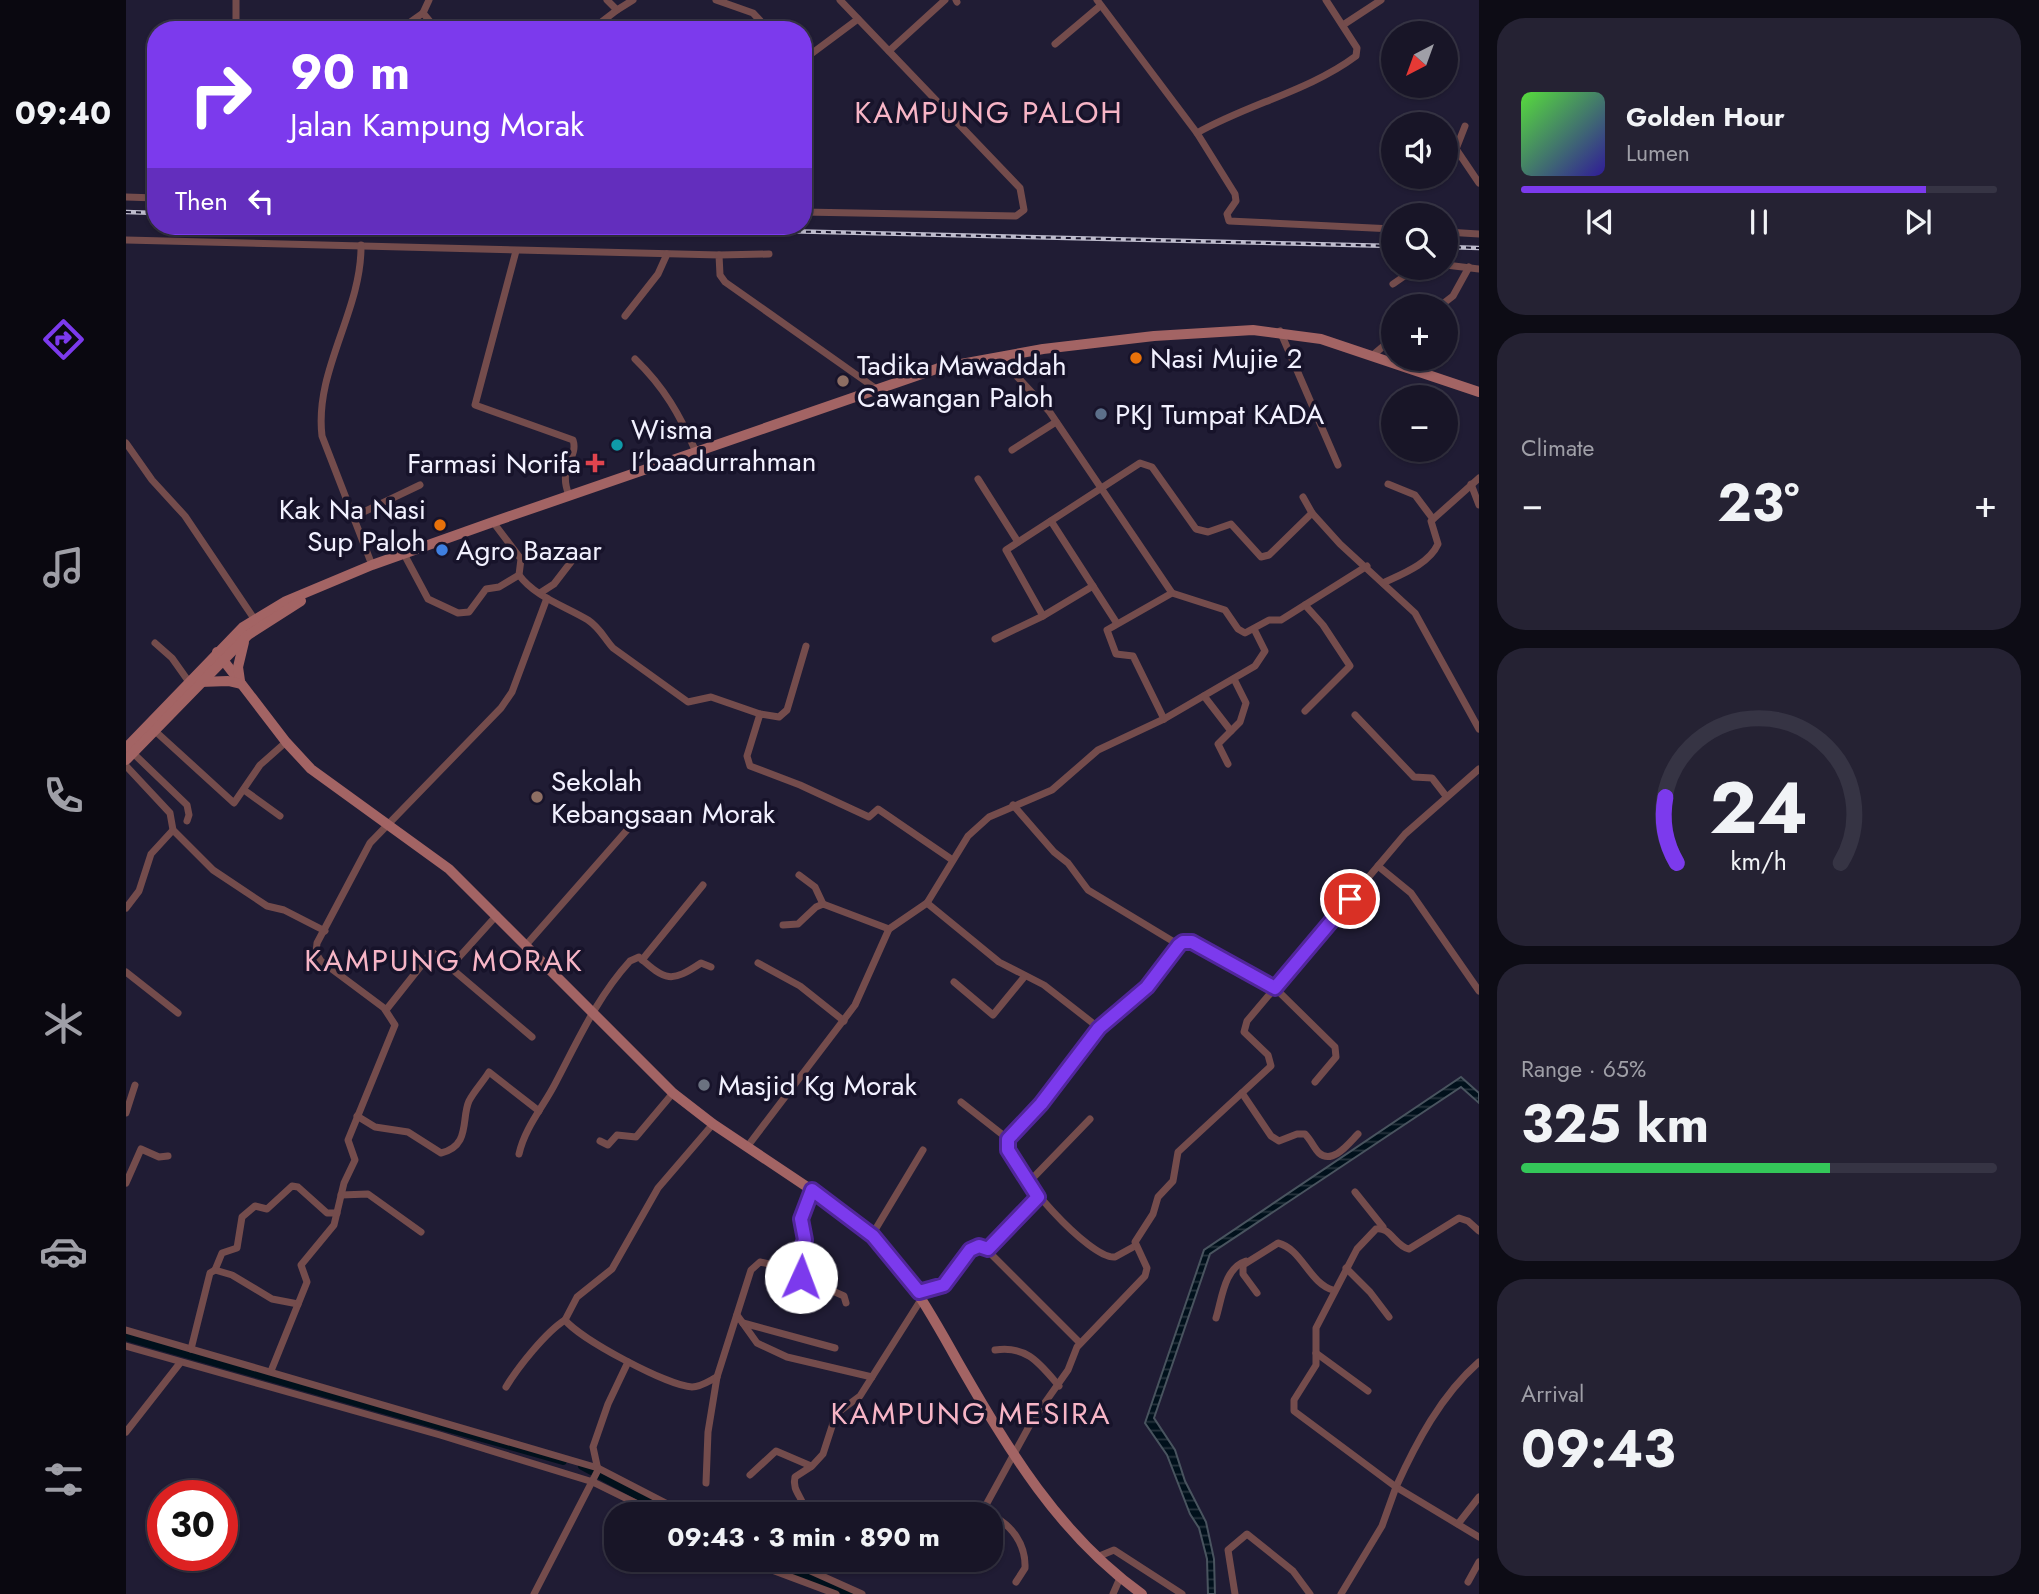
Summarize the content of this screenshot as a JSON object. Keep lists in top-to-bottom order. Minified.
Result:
{"districts":["KAMPUNG PALOH","KAMPUNG MORAK","KAMPUNG MESIRA"],"places":{"other":["Nasi Mujie 2","Tadika Mawaddah Cawangan Paloh","PKJ Tumpat KADA","Wisma I’baadurrahman","Kak Na Nasi Sup Paloh","Agro Bazaar","Sekolah Kebangsaan Morak","Masjid Kg Morak"],"health":["Farmasi Norifa"]},"north":"bottom left","page":{"tabs":"09:40","map_buttons":["+","−"],"turn":["90 m","Jalan Kampung Morak"],"song":["Golden Hour","Lumen"],"then":"Then","tile":["Climate",["Range · 65%","325 km"],["Arrival","09:43"]],"heat":["−","23°","+"],"limit":"30","trip":"09:43 · 3 min · 890 m","gauge":["24","km/h"]}}
